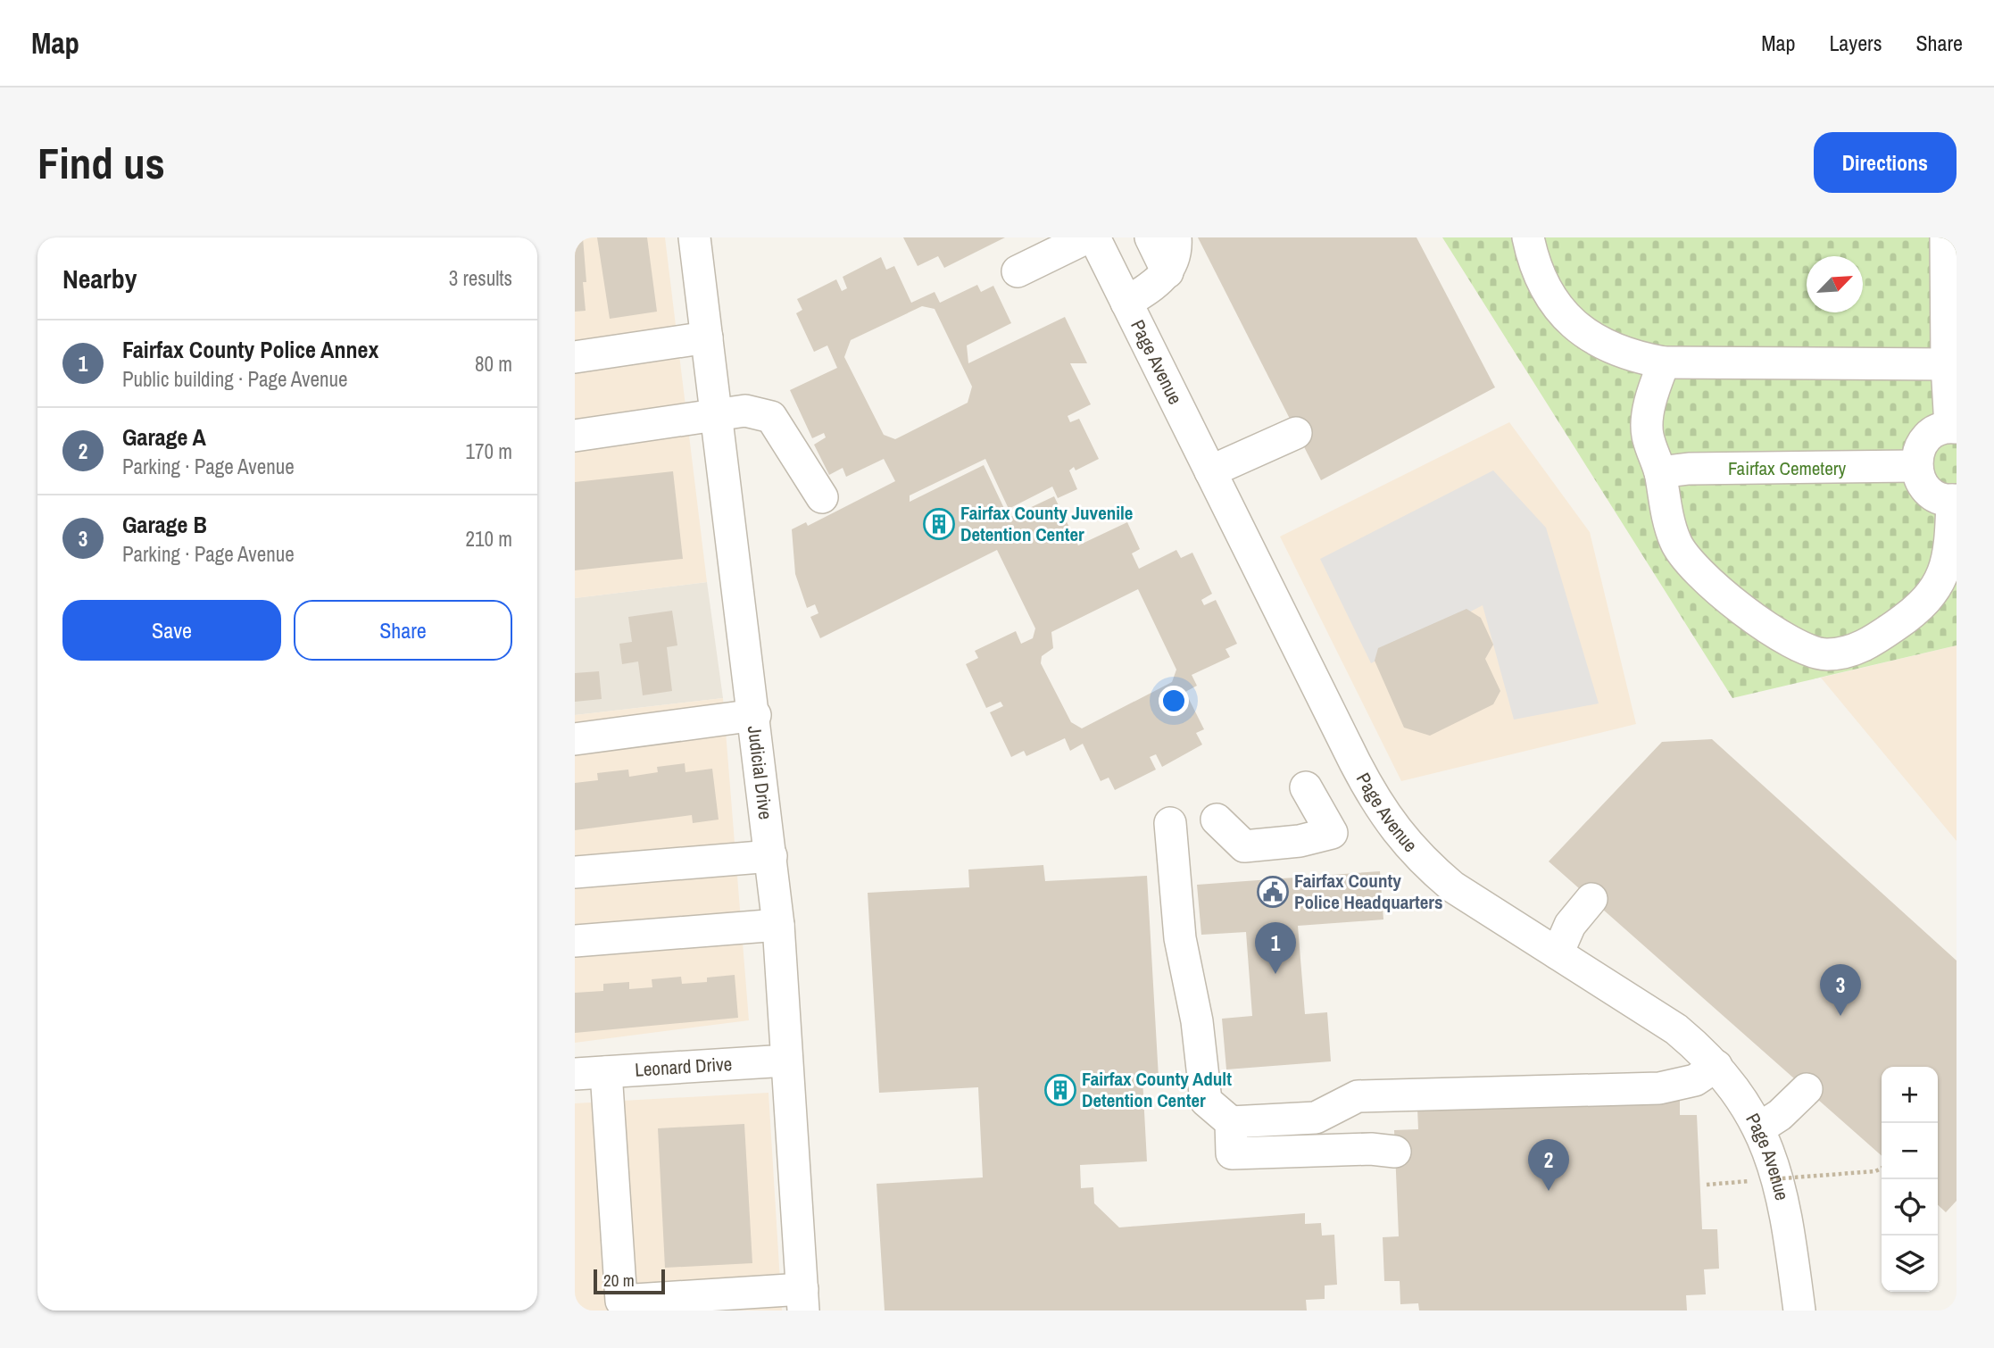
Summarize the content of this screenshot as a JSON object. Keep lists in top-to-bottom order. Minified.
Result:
{"streets":{"street":["Page Avenue","Judicial Drive","Leonard Drive"]},"crossings":[["Judicial Drive","Leonard Drive"]],"parks":["Fairfax Cemetery"],"places":{"building":["Fairfax County Juvenile Detention Center","Fairfax County Adult Detention Center"],"public building":["Fairfax County Police Headquarters"]},"scale_bar":"20 m","north":"top right","page":{"header":"Map","nav":["Map","Layers","Share"],"buttons":["Directions",["Save","Share"]],"title":"Find us","heading":["Nearby","3 results"],"list":[{"mark":"1","name":"Fairfax County Police Annex","note":"Public building · Page Avenue","value":"80 m"},{"mark":"2","name":"Garage A","note":"Parking · Page Avenue","value":"170 m"},{"mark":"3","name":"Garage B","note":"Parking · Page Avenue","value":"210 m"}],"pins":["1","3","2"],"map_buttons":["+","−"],"scale":"20 m"}}
